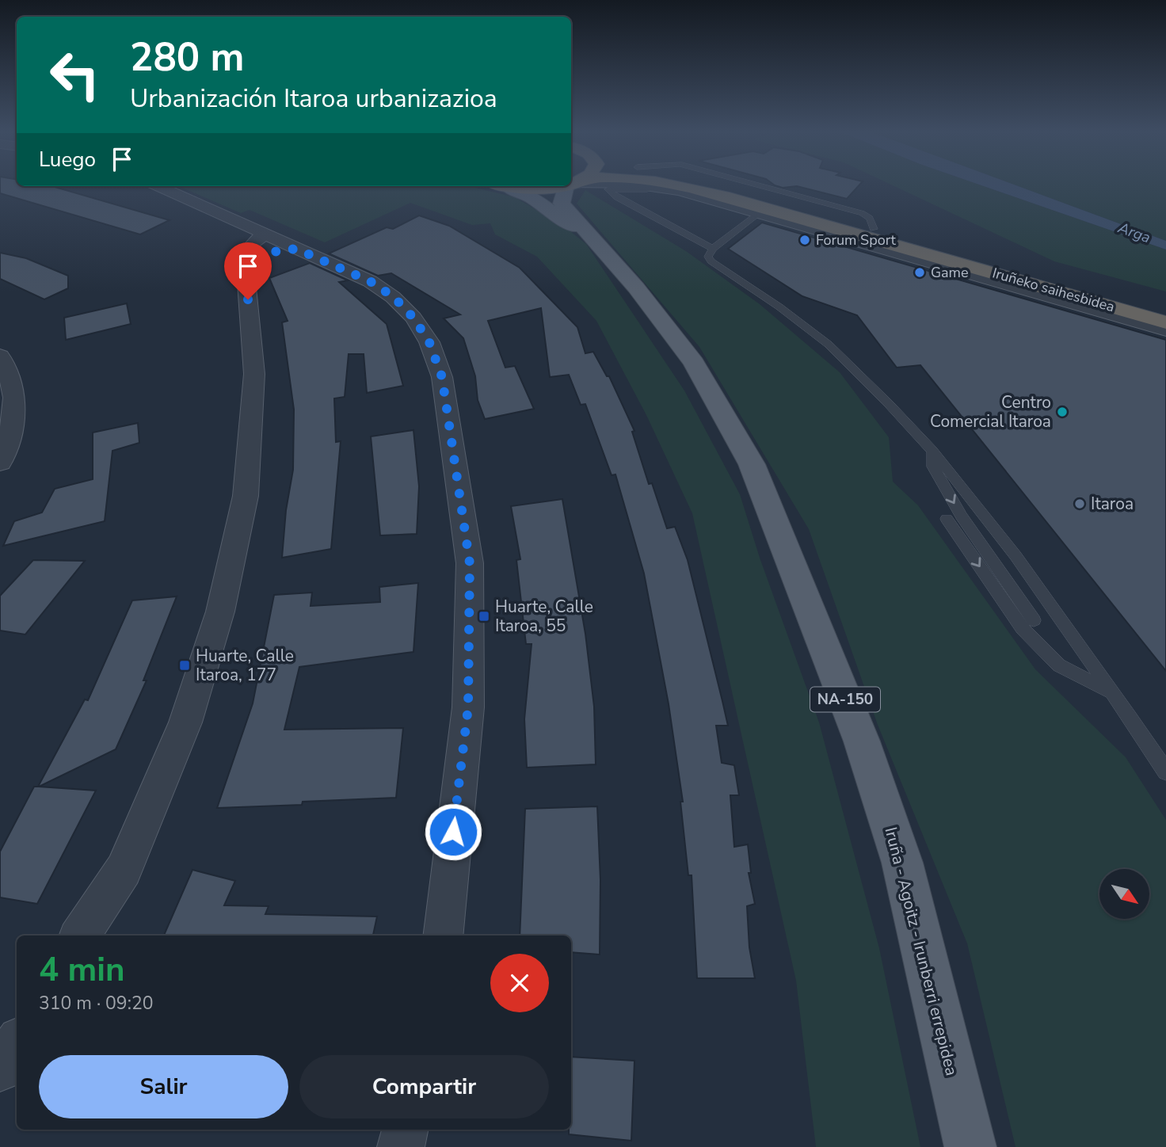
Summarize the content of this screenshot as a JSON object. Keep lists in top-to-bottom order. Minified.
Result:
{"streets":{"highway":["Iruñeko saihesbidea"],"main road":["NA-150","Iruña - Agoitz - Irunberri errepidea"]},"crossings":[["Iruñeko saihesbidea","Iruña - Agoitz - Irunberri errepidea"]],"water":["Arga"],"places":{"other":["Forum Sport","Game","Centro Comercial Itaroa","Itaroa"],"transit":["Huarte, Calle Itaroa, 55","Huarte, Calle Itaroa, 177"]},"north":"bottom right","page":{"turn":["280 m","Urbanización Itaroa urbanizazioa"],"then":"Luego","heading":["4 min","310 m · 09:20"],"buttons":["Salir","Compartir"]}}
